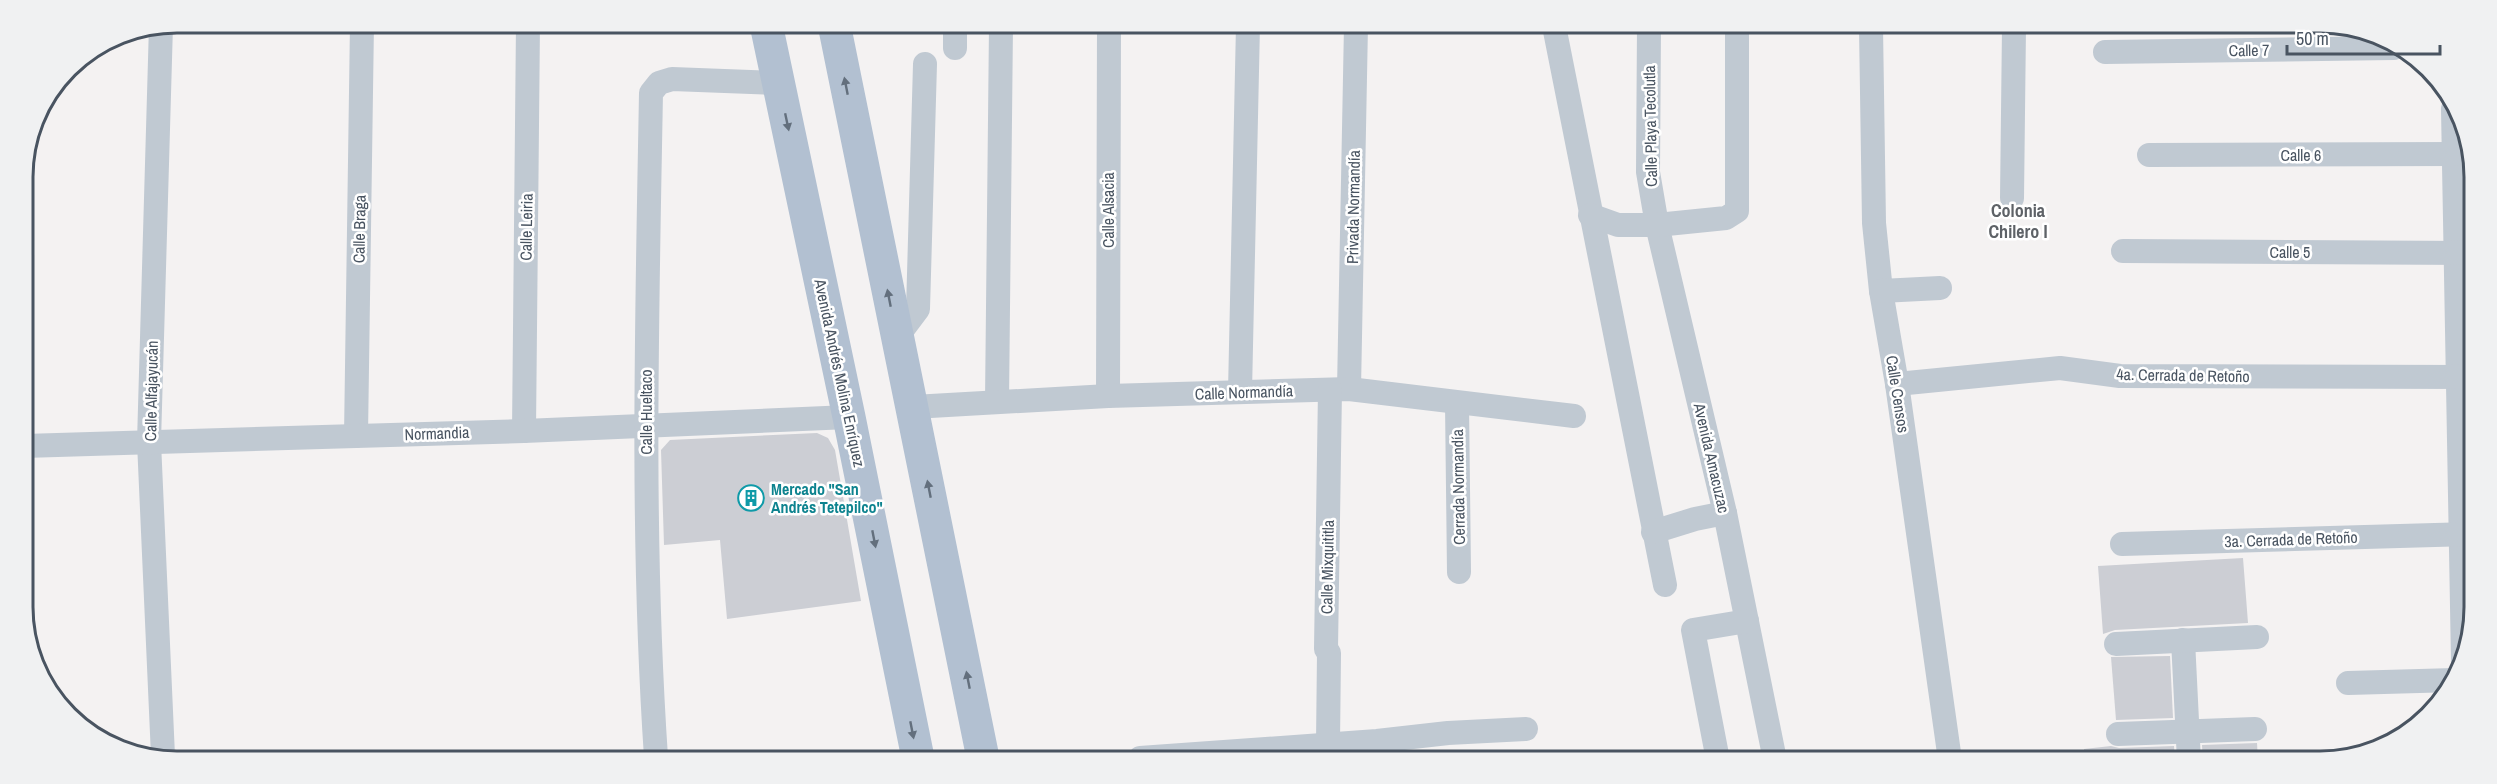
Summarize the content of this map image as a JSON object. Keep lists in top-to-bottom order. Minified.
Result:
{"streets":{"main road":["Avenida Andrés Molina Enríquez"],"street":["Calle 7","Calle Playa Tecolutla","Calle 6","Privada Normandía","Calle Alsacia","Calle Leiria","Calle Braga","Calle 5","4a. Cerrada de Retoño","Calle Alfajayucán","Calle Normandía","Calle Censos","Calle Hueltaco","Normandia","Avenida Amacuzac","Cerrada Normandía","3a. Cerrada de Retoño","Calle Mixquititla"]},"crossings":[["Calle Playa Tecolutla","Avenida Amacuzac"],["Privada Normandía","Calle Normandía"],["Privada Normandía","Calle Mixquititla"],["Calle Alsacia","Calle Normandía"],["Calle Leiria","Normandia"],["Calle Braga","Normandia"],["Avenida Andrés Molina Enríquez","Calle Hueltaco"],["Avenida Andrés Molina Enríquez","Normandia"],["4a. Cerrada de Retoño","Calle Censos"],["Calle Alfajayucán","Normandia"],["Calle Normandía","Cerrada Normandía"],["Calle Normandía","Calle Mixquititla"],["Calle Hueltaco","Normandia"]],"districts":["Colonia Chilero I"],"places":{"building":["Mercado \"San Andrés Tetepilco\""]},"scale_bar":"50 m"}
